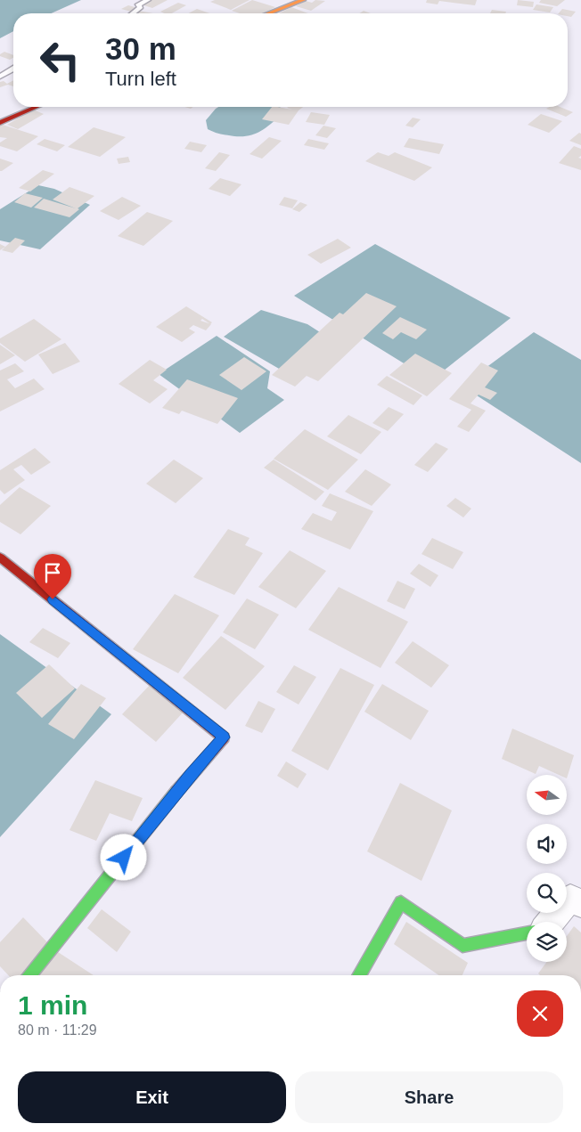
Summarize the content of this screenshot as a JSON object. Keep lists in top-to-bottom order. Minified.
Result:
{"north":"left","page":{"turn":["30 m","Turn left"],"heading":["1 min","80 m · 11:29"],"buttons":["Exit","Share"]}}
